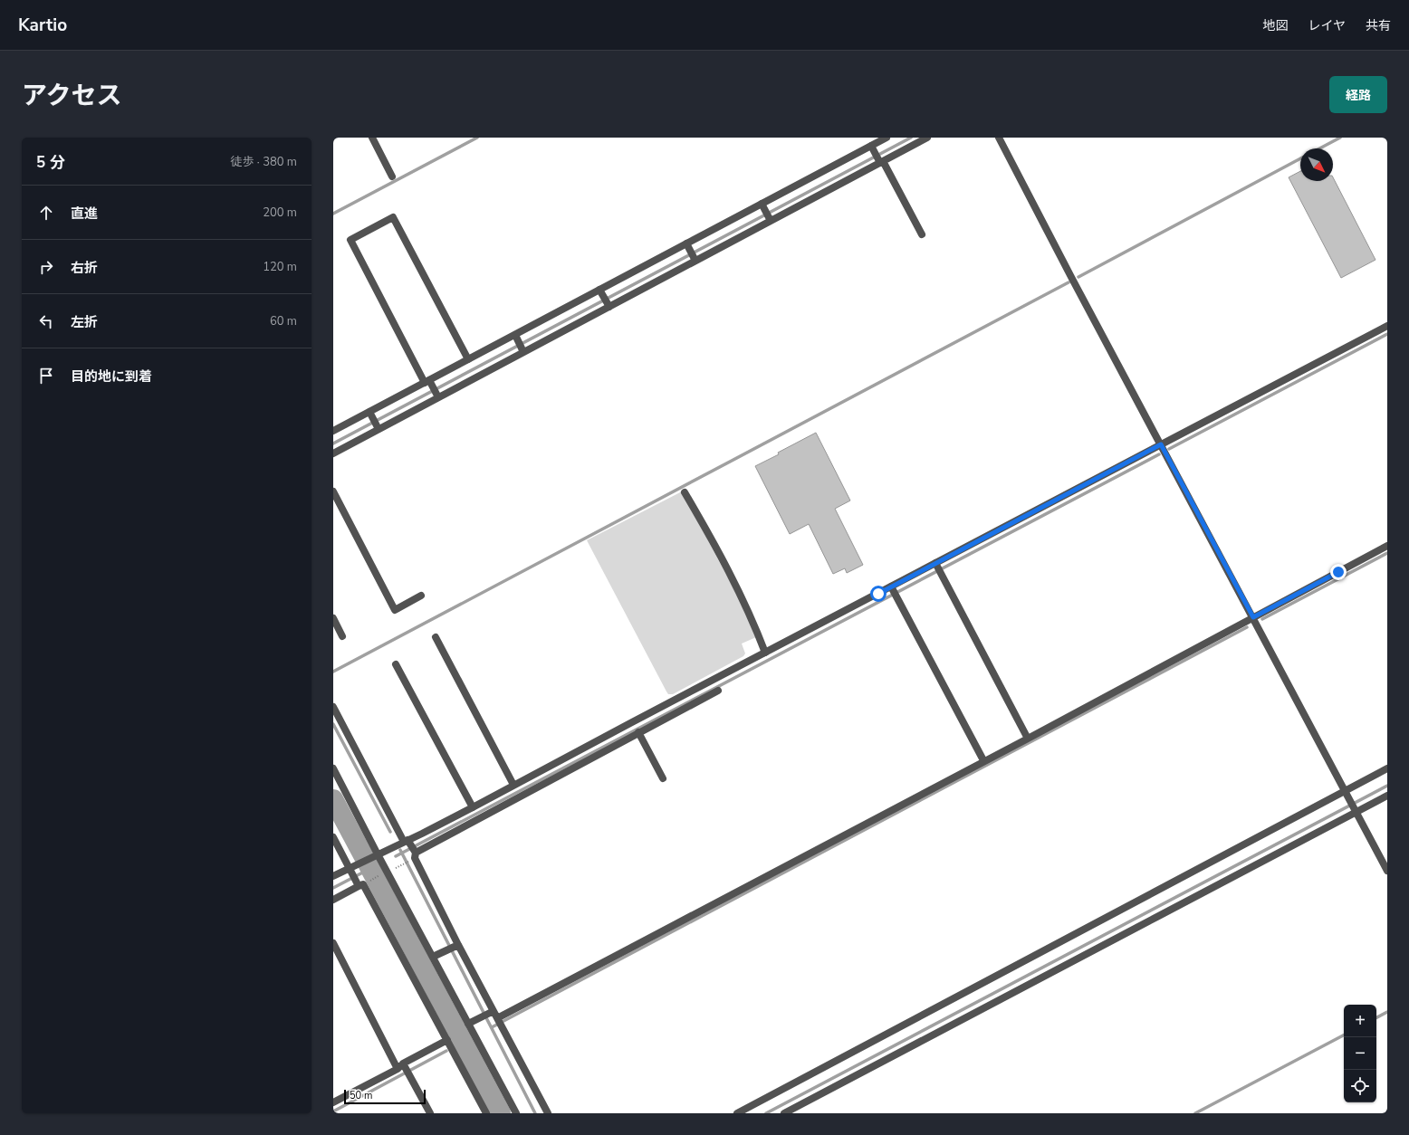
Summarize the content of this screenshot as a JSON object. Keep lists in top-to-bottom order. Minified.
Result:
{"scale_bar":"50 m","north":"bottom right","page":{"header":"Kartio","nav":["地図","レイヤ","共有"],"title":"アクセス","buttons":"経路","heading":["5 分","徒歩 · 380 m"],"list":[["直進","200 m"],["右折","120 m"],["左折","60 m"],"目的地に到着"],"map_buttons":["+","−"],"scale":"50 m"}}
